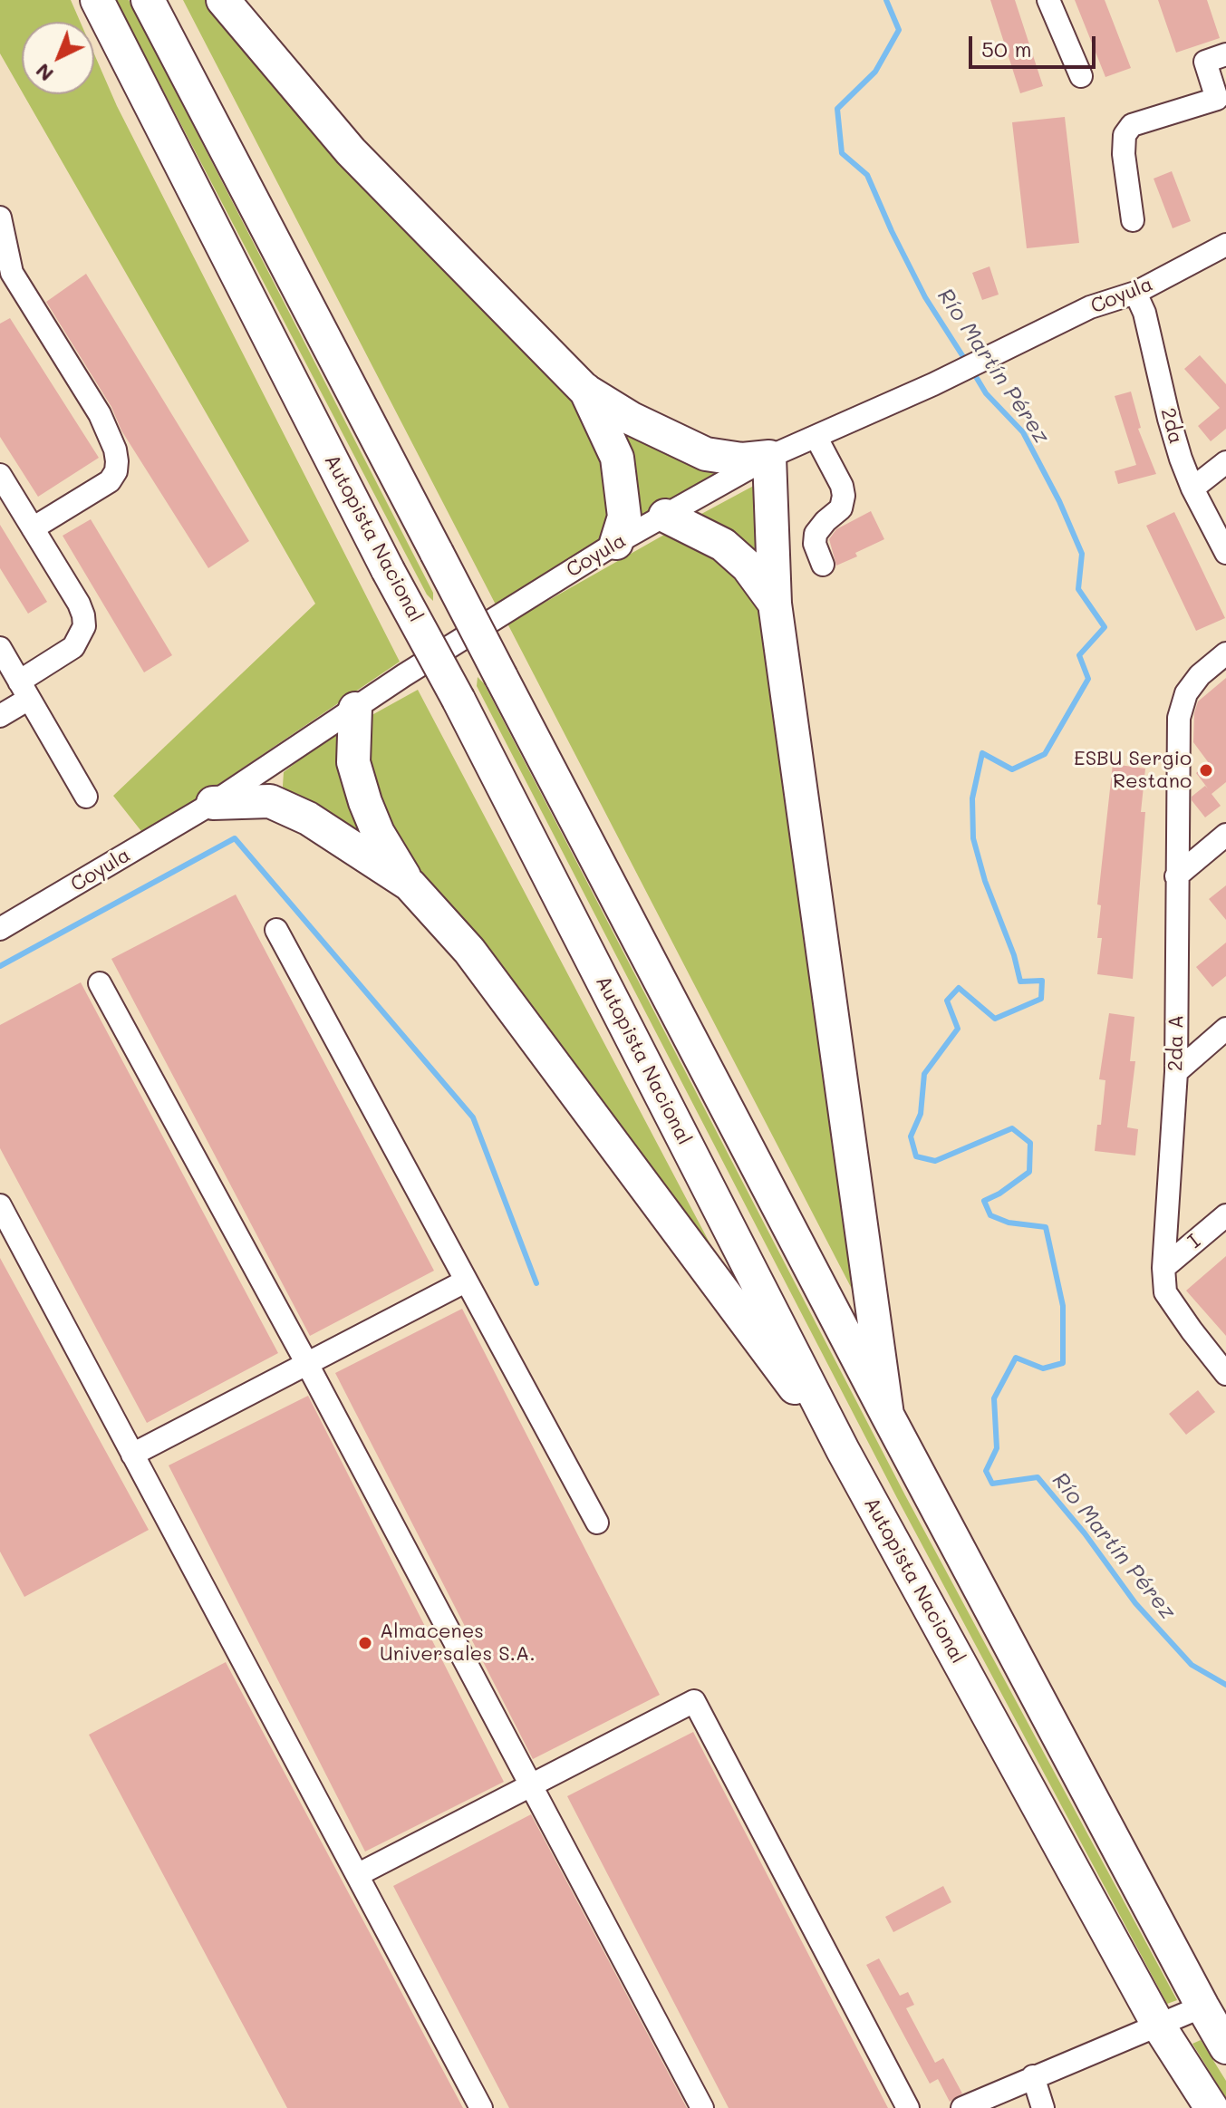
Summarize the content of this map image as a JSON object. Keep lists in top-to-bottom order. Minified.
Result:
{"streets":{"highway":["Autopista Nacional"],"street":["Coyula","2da","2da A","I"]},"crossings":[["Coyula","2da"],["2da A","I"]],"water":["Río Martín Pérez"],"places":["ESBU Sergio Restano","Almacenes Universales S.A."],"scale_bar":"50 m","north":"bottom left"}
